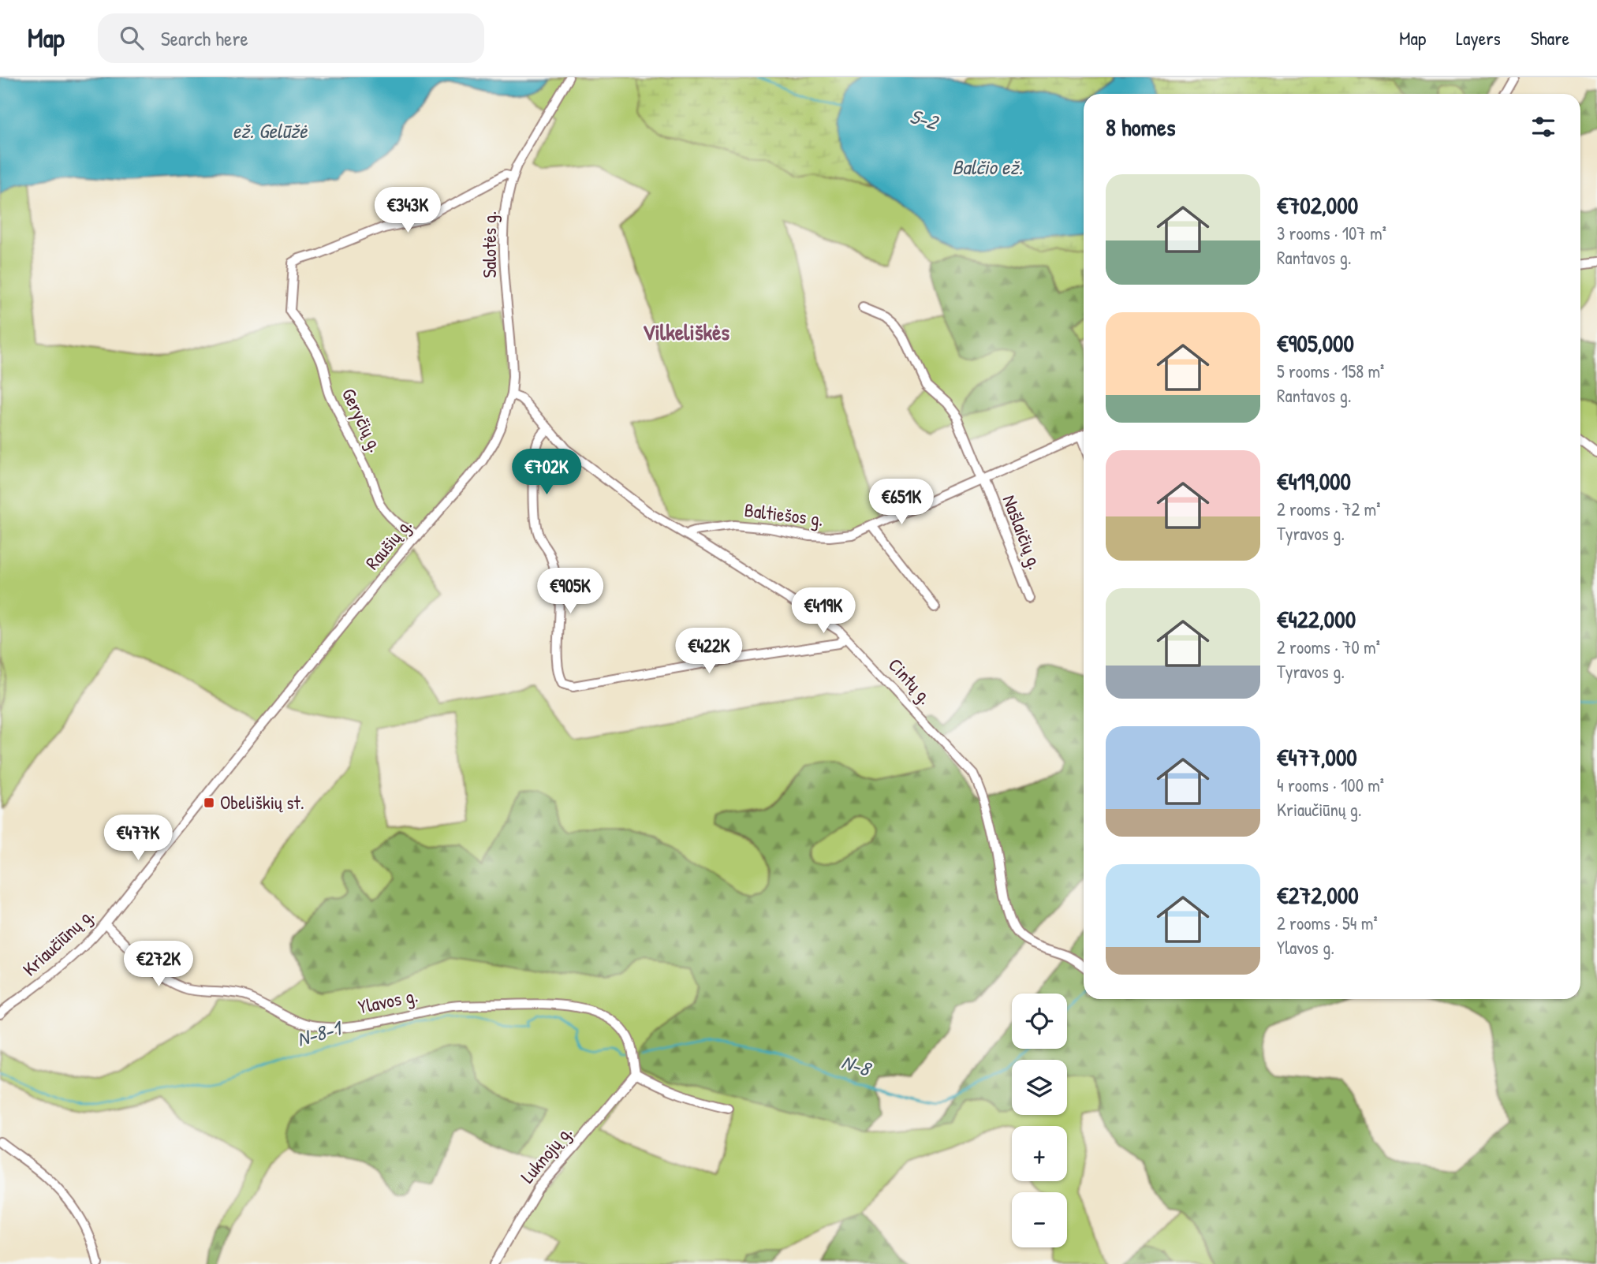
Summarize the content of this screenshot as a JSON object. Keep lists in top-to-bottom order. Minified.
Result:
{"streets":{"street":["Salotės g.","Geryčių g.","Baltiešos g.","Našlaičių g.","Raušių g.","Cintų g.","Kriaučiūnų g.","Ylavos g.","Luknojų g."]},"crossings":[["Salotės g.","Geryčių g."],["Salotės g.","Raušių g."],["Salotės g.","Cintų g."],["Geryčių g.","Raušių g."],["Baltiešos g.","Našlaičių g."],["Baltiešos g.","Cintų g."],["Raušių g.","Cintų g."],["Raušių g.","Kriaučiūnų g."],["Kriaučiūnų g.","Ylavos g."],["Ylavos g.","Luknojų g."]],"districts":["Vilkeliškės"],"water":["S-2","ež. Gelūžė","Balčio ež.","N-8-1","N-8"],"places":{"transit":["Obeliškių st."]},"page":{"header":"Map","search":"Search here","nav":["Map","Layers","Share"],"heading":"8 homes","list":[{"name":"€702,000","note":"3 rooms · 107 m² · Rantavos g."},{"name":"€905,000","note":"5 rooms · 158 m² · Rantavos g."},{"name":"€419,000","note":"2 rooms · 72 m² · Tyravos g."},{"name":"€422,000","note":"2 rooms · 70 m² · Tyravos g."},{"name":"€477,000","note":"4 rooms · 100 m² · Kriaučiūnų g."},{"name":"€272,000","note":"2 rooms · 54 m² · Ylavos g."}],"price":["€343K","€702K","€651K","€905K","€419K","€422K","€477K","€272K"],"map_buttons":["+","−"]}}
